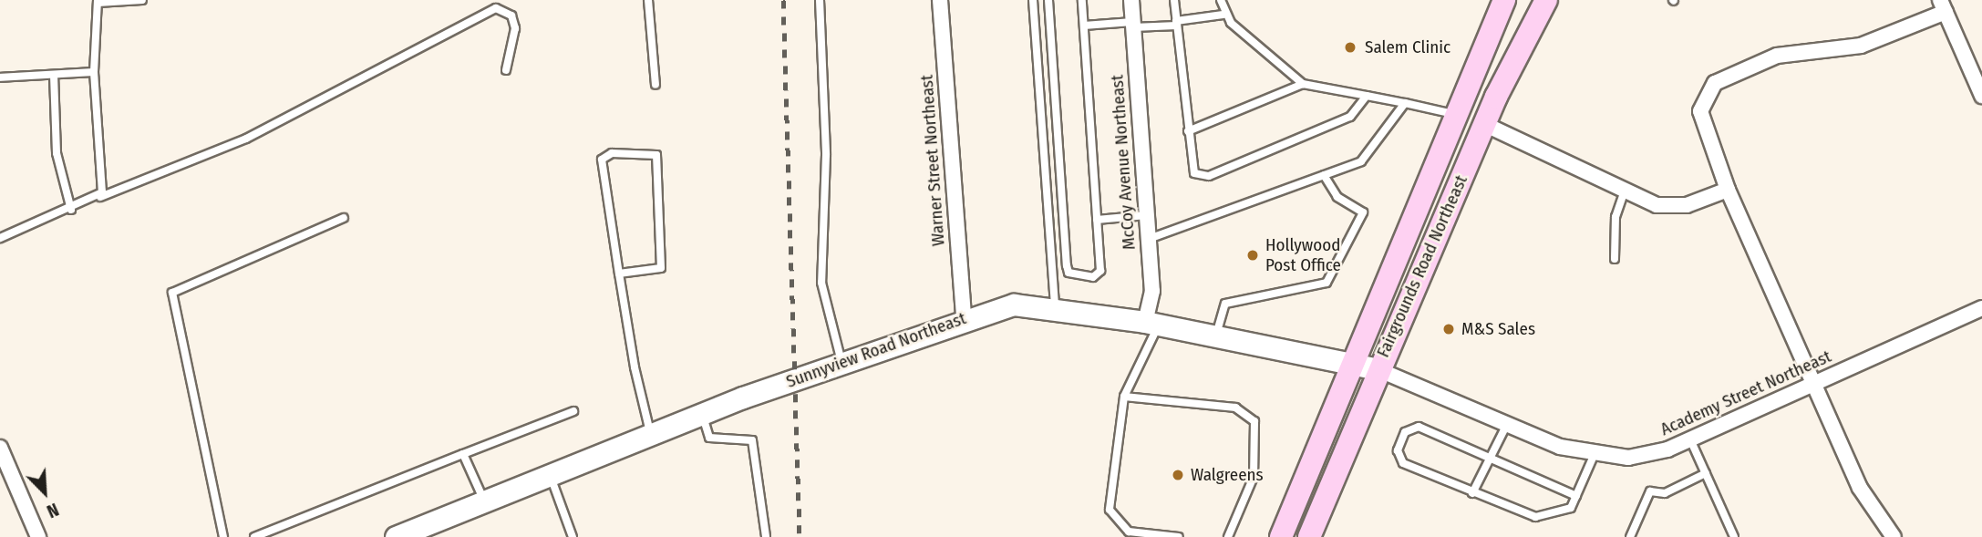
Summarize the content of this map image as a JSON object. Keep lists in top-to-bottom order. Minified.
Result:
{"streets":{"main road":["Fairgrounds Road Northeast","Sunnyview Road Northeast"],"street":["Warner Street Northeast","McCoy Avenue Northeast","Academy Street Northeast"]},"crossings":[["Warner Street Northeast","Sunnyview Road Northeast"],["McCoy Avenue Northeast","Sunnyview Road Northeast"],["Fairgrounds Road Northeast","Sunnyview Road Northeast"],["Fairgrounds Road Northeast","Academy Street Northeast"],["Sunnyview Road Northeast","Academy Street Northeast"]],"places":["Salem Clinic","Hollywood Post Office","M&S Sales","Walgreens"],"north":"bottom right"}
